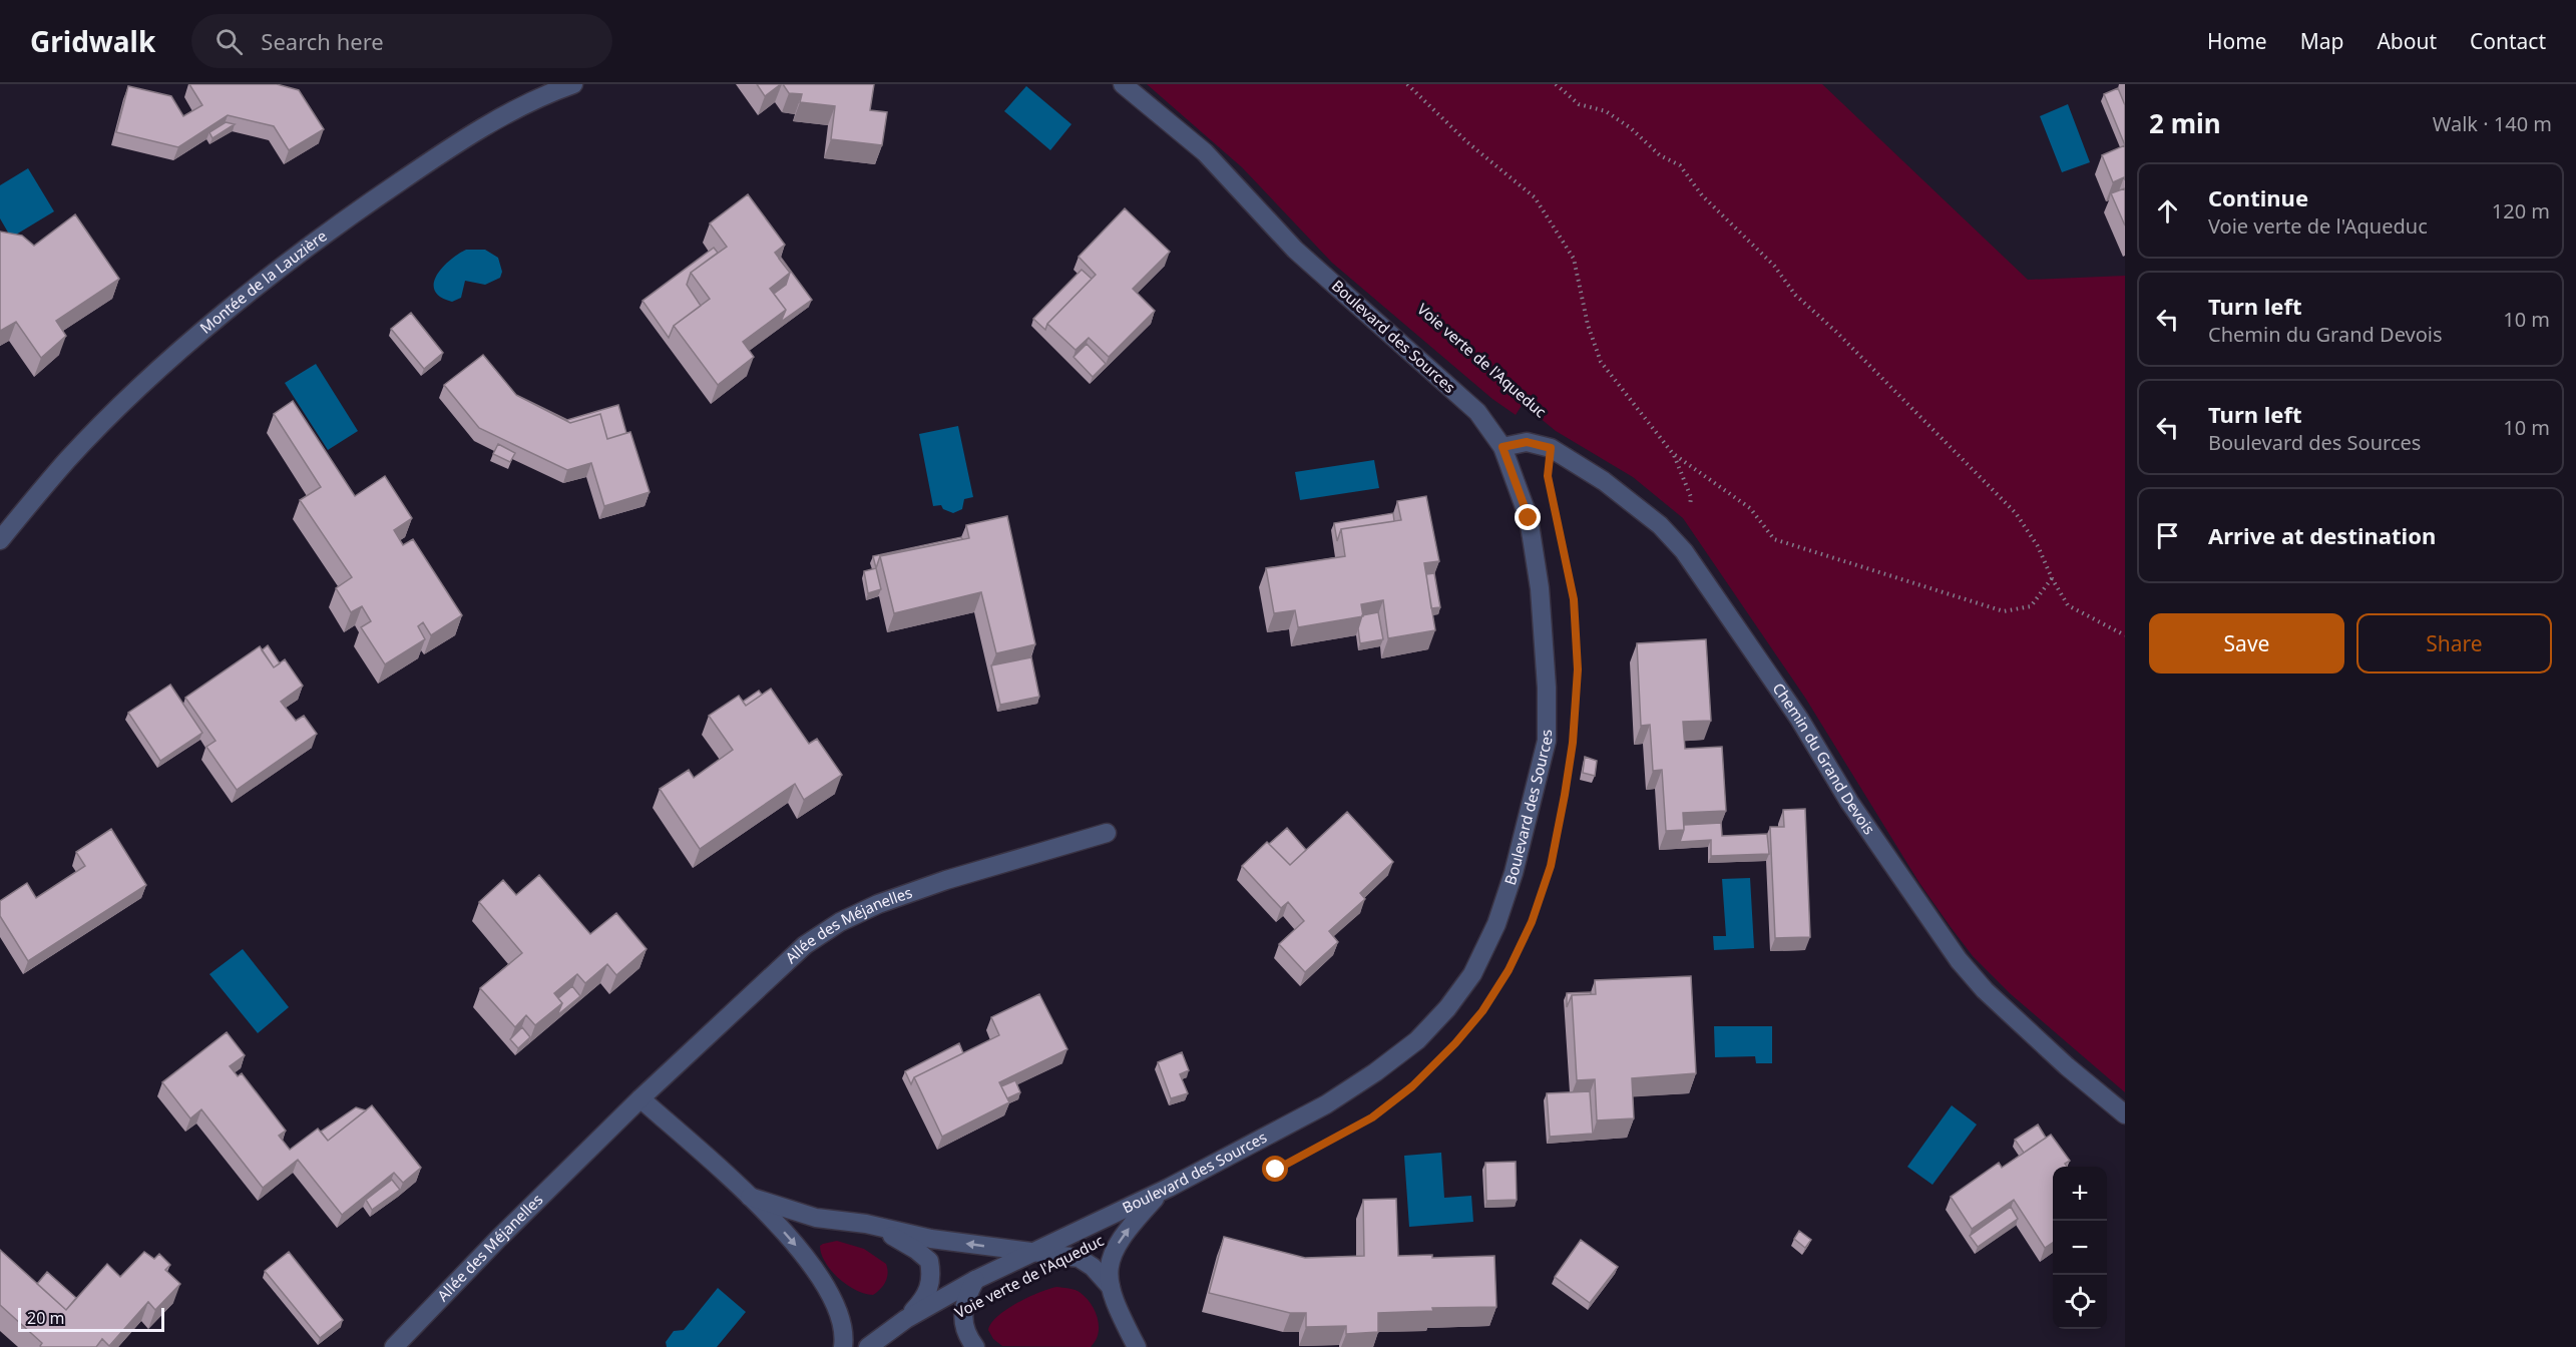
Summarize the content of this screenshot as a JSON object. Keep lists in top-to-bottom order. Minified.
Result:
{"streets":{"street":["Montée de la Lauzière","Boulevard des Sources","Chemin du Grand Devois","Allée des Méjanelles"]},"crossings":[["Boulevard des Sources","Chemin du Grand Devois"]],"scale_bar":"20 m","page":{"header":"Gridwalk","search":"Search here","nav":["Home","Map","About","Contact"],"heading":["2 min","Walk · 140 m"],"list":[["Continue","Voie verte de l'Aqueduc","120 m"],["Turn left","Chemin du Grand Devois","10 m"],["Turn left","Boulevard des Sources","10 m"],"Arrive at destination"],"buttons":["Save","Share"],"map_buttons":["+","−"],"scale":"20 m"}}
